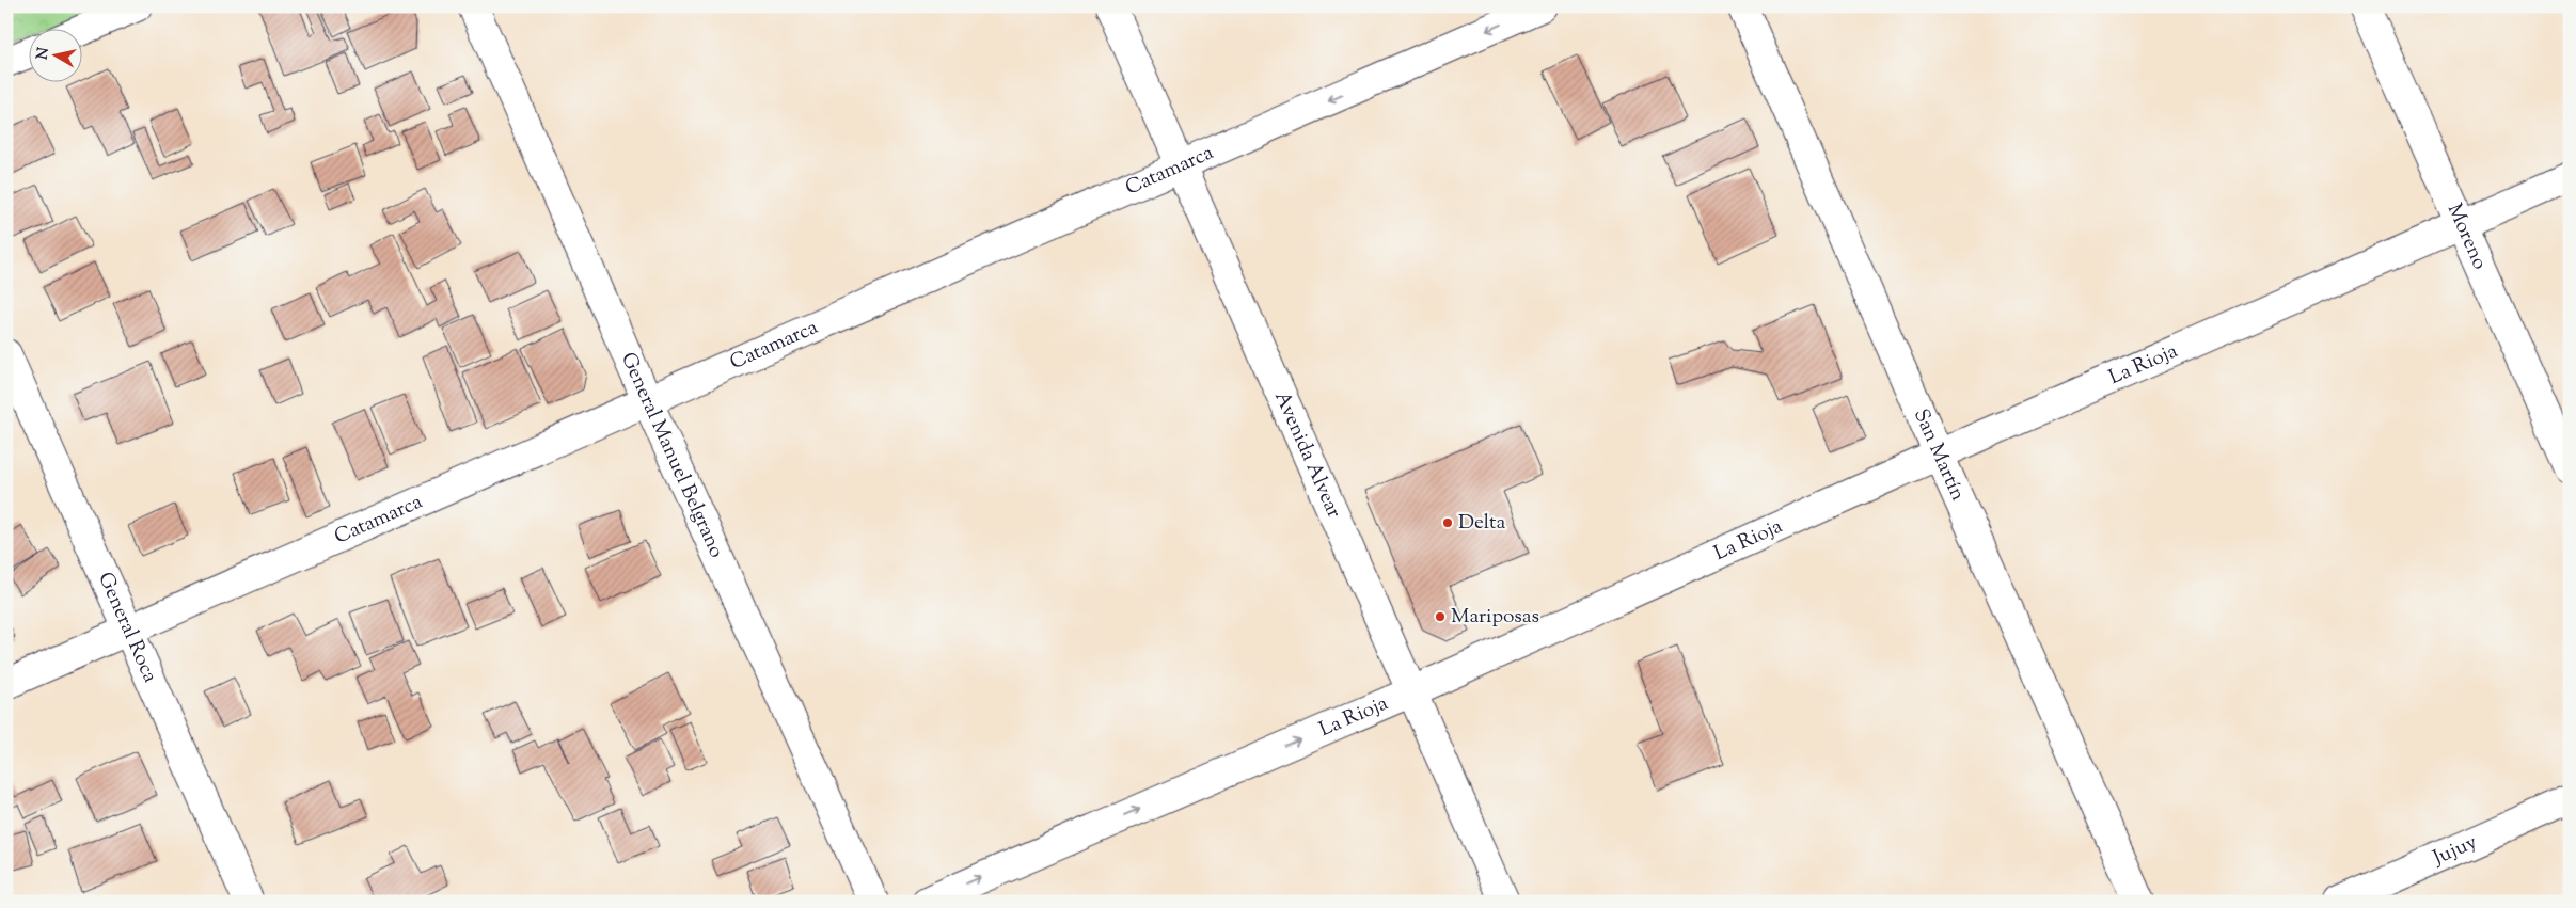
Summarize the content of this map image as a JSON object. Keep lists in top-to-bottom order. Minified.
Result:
{"streets":{"street":["Catamarca","Moreno","La Rioja","Avenida Alvear","General Manuel Belgrano","San Martín","General Roca","Jujuy"]},"crossings":[["Catamarca","Avenida Alvear"],["Catamarca","General Manuel Belgrano"],["Catamarca","General Roca"],["Moreno","La Rioja"],["La Rioja","Avenida Alvear"],["La Rioja","San Martín"]],"places":["Delta","Mariposas"],"north":"left"}
